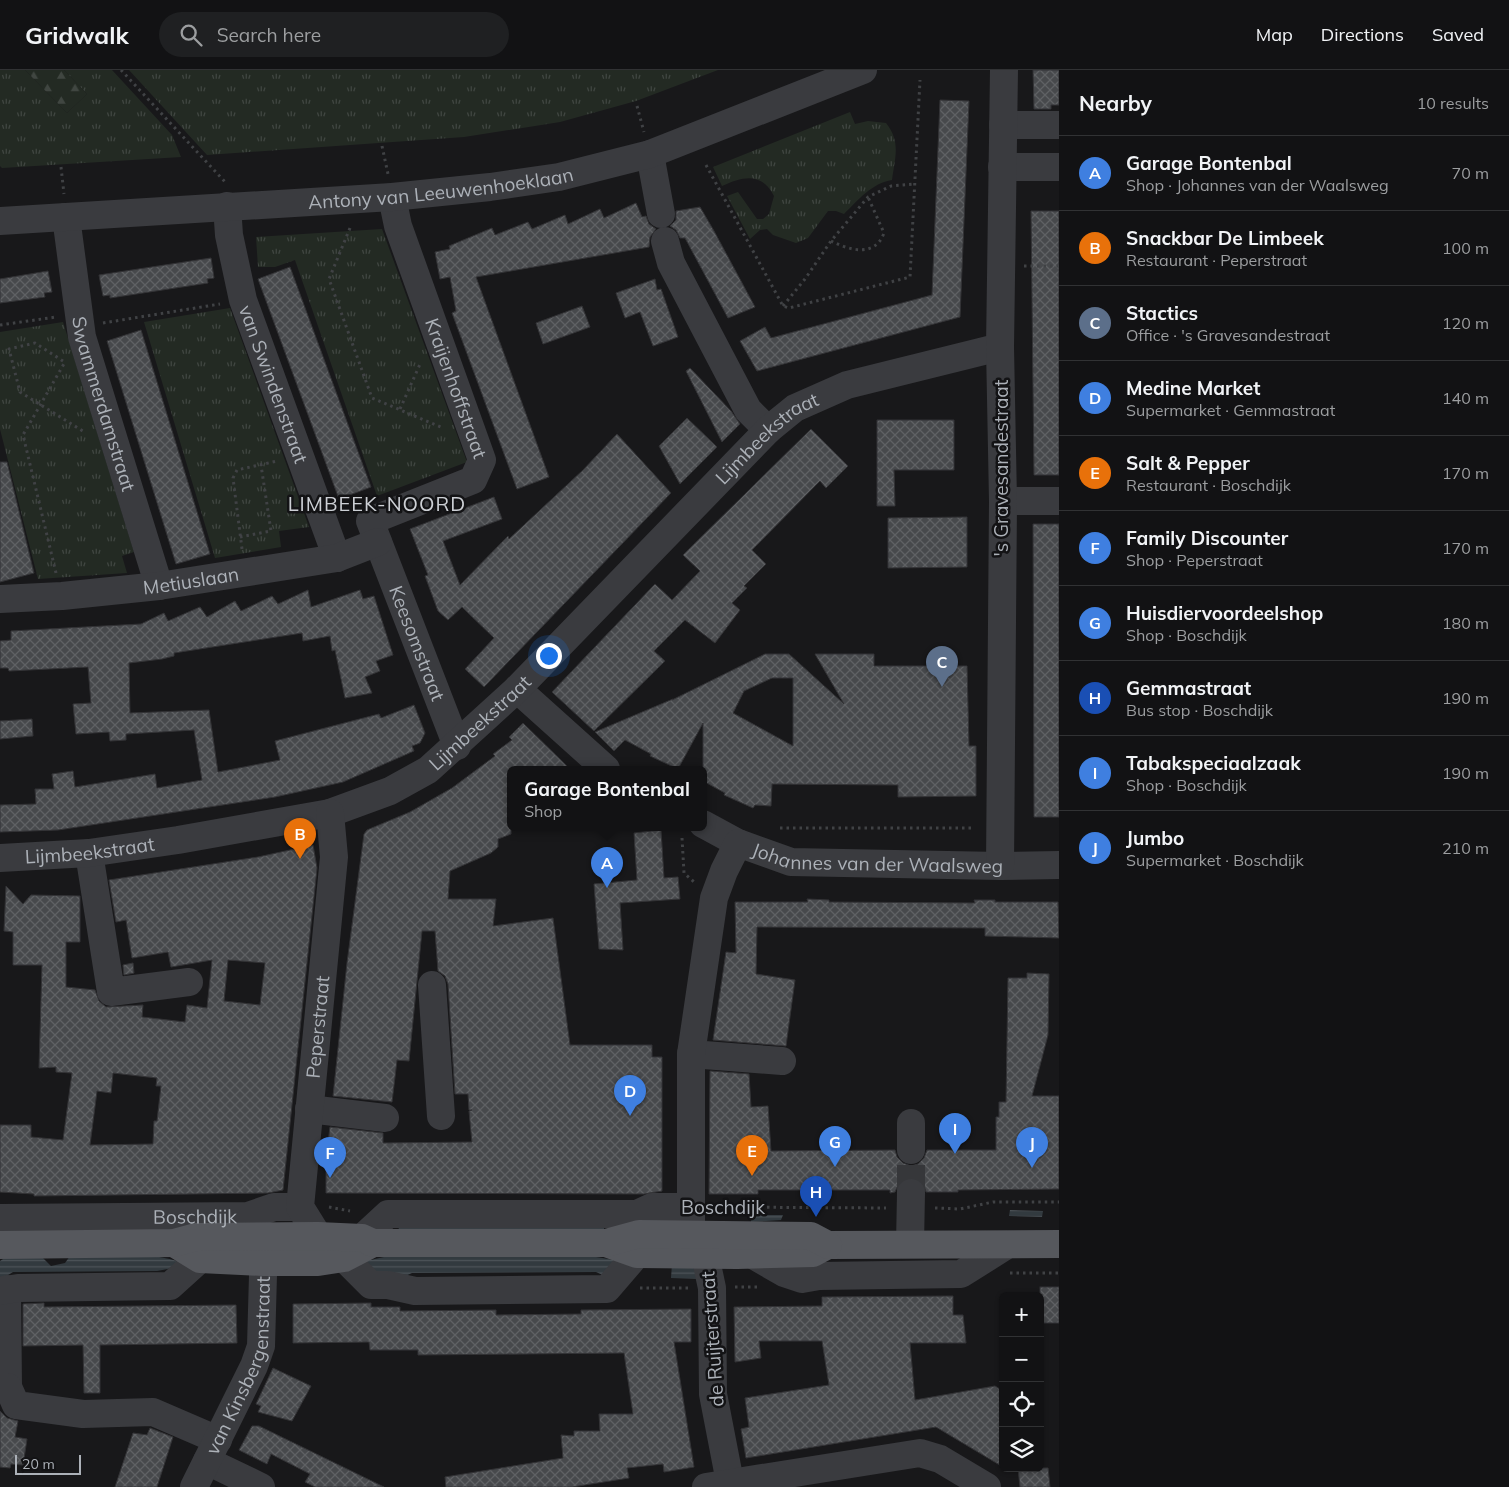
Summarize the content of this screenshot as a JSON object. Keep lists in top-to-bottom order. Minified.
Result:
{"streets":{"main road":["Boschdijk"],"street":["Antony van Leeuwenhoeklaan","van Swindenstraat","Kraijenhoffstraat","Swammerdamstraat","Lijmbeekstraat","'s Gravesandestraat","Metiuslaan","Keesomstraat","Johannes van der Waalsweg","Peperstraat","de Ruijterstraat","van Kinsbergenstraat"]},"crossings":[["Antony van Leeuwenhoeklaan","van Swindenstraat"],["Antony van Leeuwenhoeklaan","Kraijenhoffstraat"],["Antony van Leeuwenhoeklaan","Swammerdamstraat"],["van Swindenstraat","Metiuslaan"],["Kraijenhoffstraat","Metiuslaan"],["Kraijenhoffstraat","Keesomstraat"],["Swammerdamstraat","Metiuslaan"],["Lijmbeekstraat","'s Gravesandestraat"],["Lijmbeekstraat","Keesomstraat"],["Lijmbeekstraat","Peperstraat"],["'s Gravesandestraat","Johannes van der Waalsweg"],["Metiuslaan","Keesomstraat"],["Johannes van der Waalsweg","de Ruijterstraat"],["Peperstraat","Boschdijk"],["Boschdijk","de Ruijterstraat"],["Boschdijk","van Kinsbergenstraat"]],"districts":["LIMBEEK-NOORD"],"scale_bar":"20 m","page":{"header":"Gridwalk","search":"Search here","nav":["Map","Directions","Saved"],"heading":["Nearby","10 results"],"list":[{"mark":"A","name":"Garage Bontenbal","note":"Shop · Johannes van der Waalsweg","value":"70 m"},{"mark":"B","name":"Snackbar De Limbeek","note":"Restaurant · Peperstraat","value":"100 m"},{"mark":"C","name":"Stactics","note":"Office · 's Gravesandestraat","value":"120 m"},{"mark":"D","name":"Medine Market","note":"Supermarket · Gemmastraat","value":"140 m"},{"mark":"E","name":"Salt & Pepper","note":"Restaurant · Boschdijk","value":"170 m"},{"mark":"F","name":"Family Discounter","note":"Shop · Peperstraat","value":"170 m"},{"mark":"G","name":"Huisdiervoordeelshop","note":"Shop · Boschdijk","value":"180 m"},{"mark":"H","name":"Gemmastraat","note":"Bus stop · Boschdijk","value":"190 m"},{"mark":"I","name":"Tabakspeciaalzaak","note":"Shop · Boschdijk","value":"190 m"},{"mark":"J","name":"Jumbo","note":"Supermarket · Boschdijk","value":"210 m"}],"pins":["C","B","A","D","I","G","J","E","F","H"],"popup":["Garage Bontenbal","Shop"],"map_buttons":["+","−"],"scale":"20 m"}}
